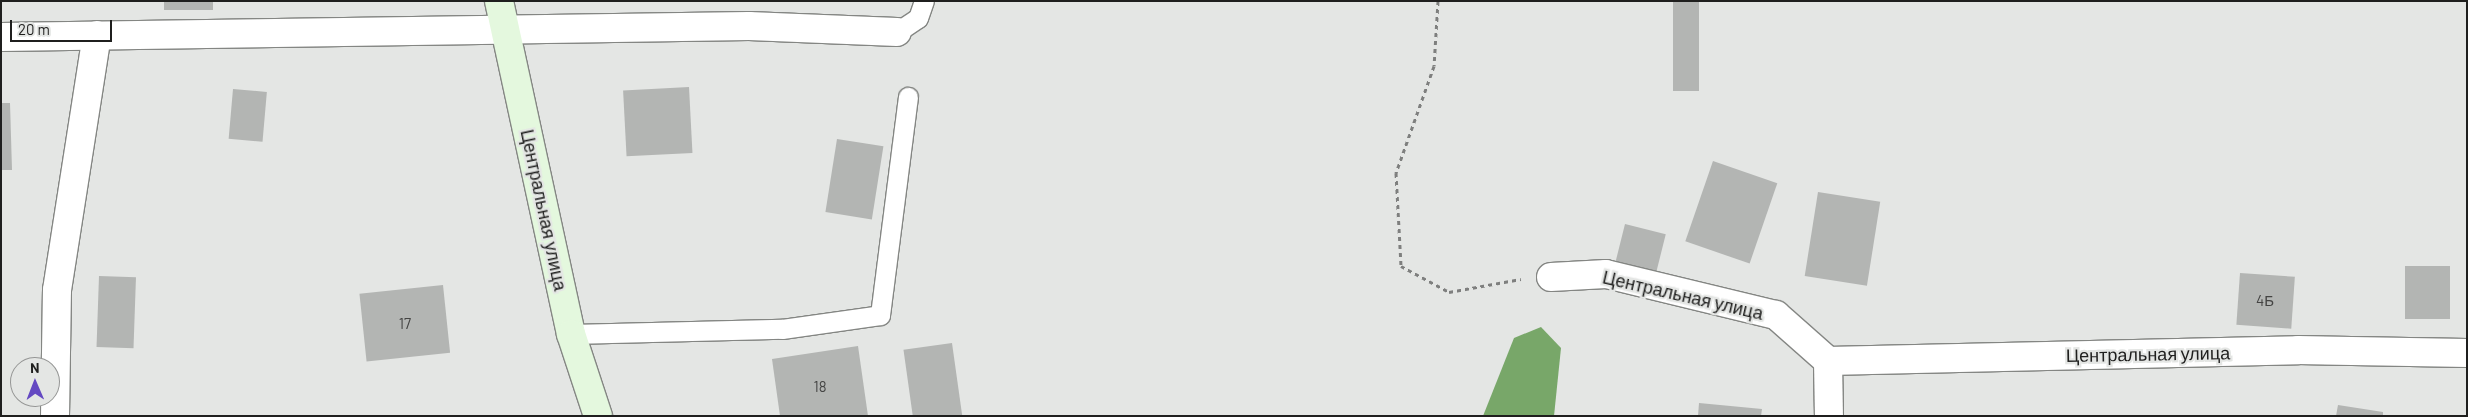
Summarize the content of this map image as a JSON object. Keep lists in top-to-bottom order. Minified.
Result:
{"streets":{"street":["Центральная улица"]},"house_numbers":["4Б","17","18"],"scale_bar":"20 m","north":"top"}
